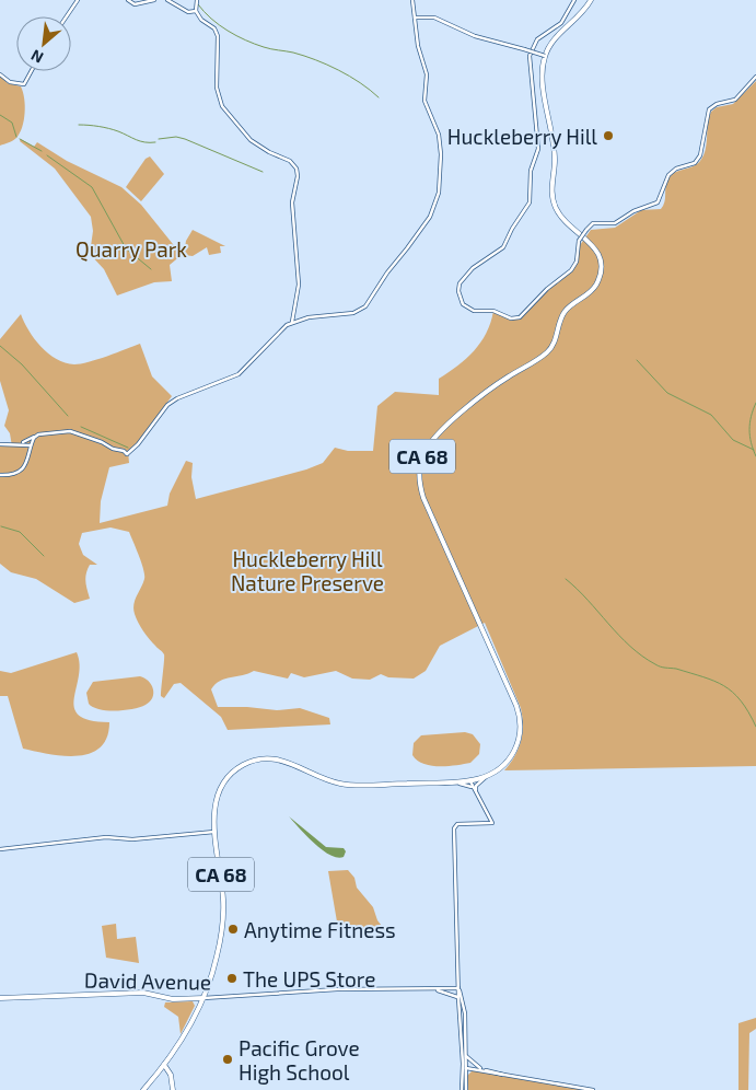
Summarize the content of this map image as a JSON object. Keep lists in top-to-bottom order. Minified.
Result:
{"streets":{"main road":["CA 68","David Avenue"]},"crossings":[["CA 68","David Avenue"]],"parks":["Quarry Park","Huckleberry Hill Nature Preserve"],"places":["Huckleberry Hill","Anytime Fitness","The UPS Store","Pacific Grove High School"],"north":"bottom left"}
